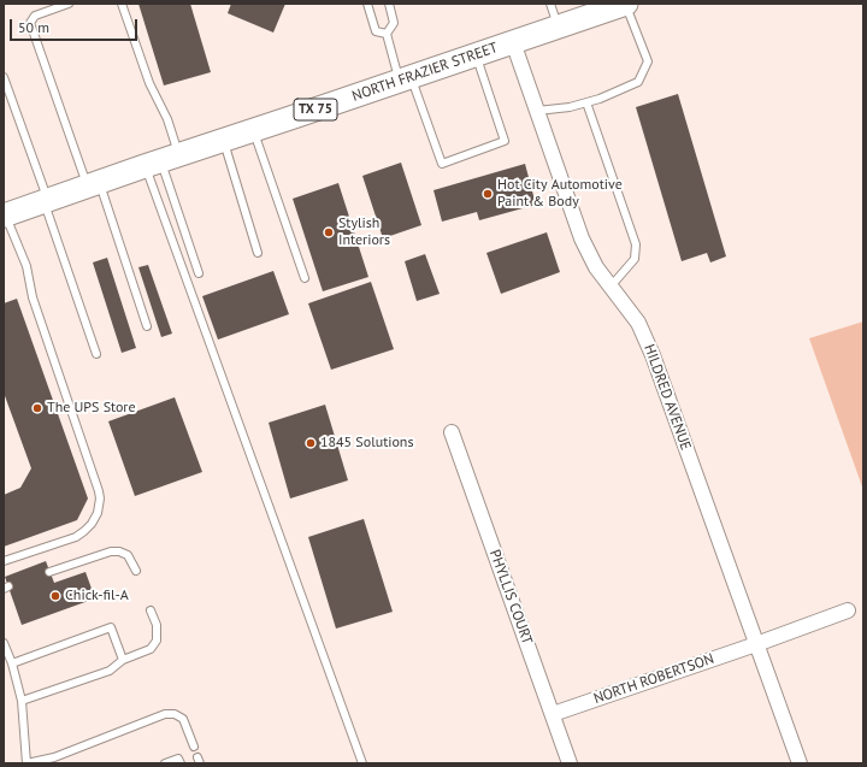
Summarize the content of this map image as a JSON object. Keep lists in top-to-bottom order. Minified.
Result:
{"streets":{"main road":["NORTH FRAZIER STREET","TX 75"],"street":["HILDRED AVENUE","PHYLLIS COURT","NORTH ROBERTSON"]},"crossings":[["NORTH FRAZIER STREET","HILDRED AVENUE"],["HILDRED AVENUE","NORTH ROBERTSON"],["PHYLLIS COURT","NORTH ROBERTSON"]],"places":["Hot City Automotive Paint & Body","Stylish Interiors","The UPS Store","1845 Solutions","Chick-fil-A"],"scale_bar":"50 m"}
